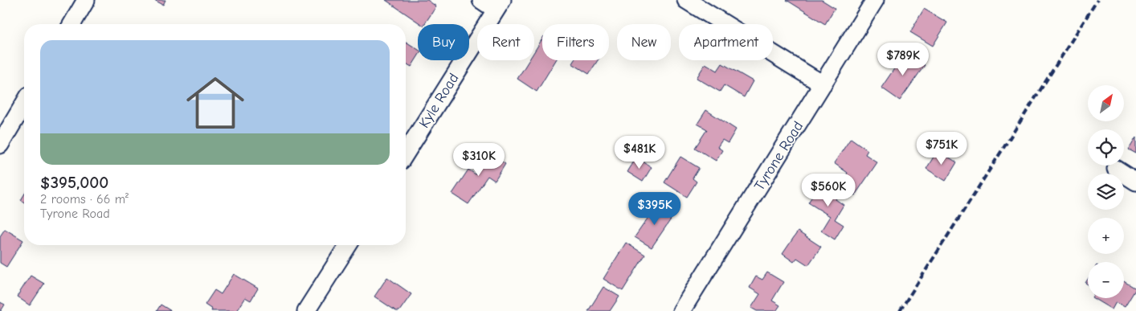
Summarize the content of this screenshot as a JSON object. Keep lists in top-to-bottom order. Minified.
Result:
{"streets":{"street":["Kyle Road","Tyrone Road"]},"north":"top right","page":{"chip":["Buy","Rent","Filters","New","Apartment"],"list":[{"name":"$395,000","note":"2 rooms · 66 m² · Tyrone Road"}],"price":["$789K","$751K","$481K","$310K","$560K","$395K"],"map_buttons":["+","−"]}}
